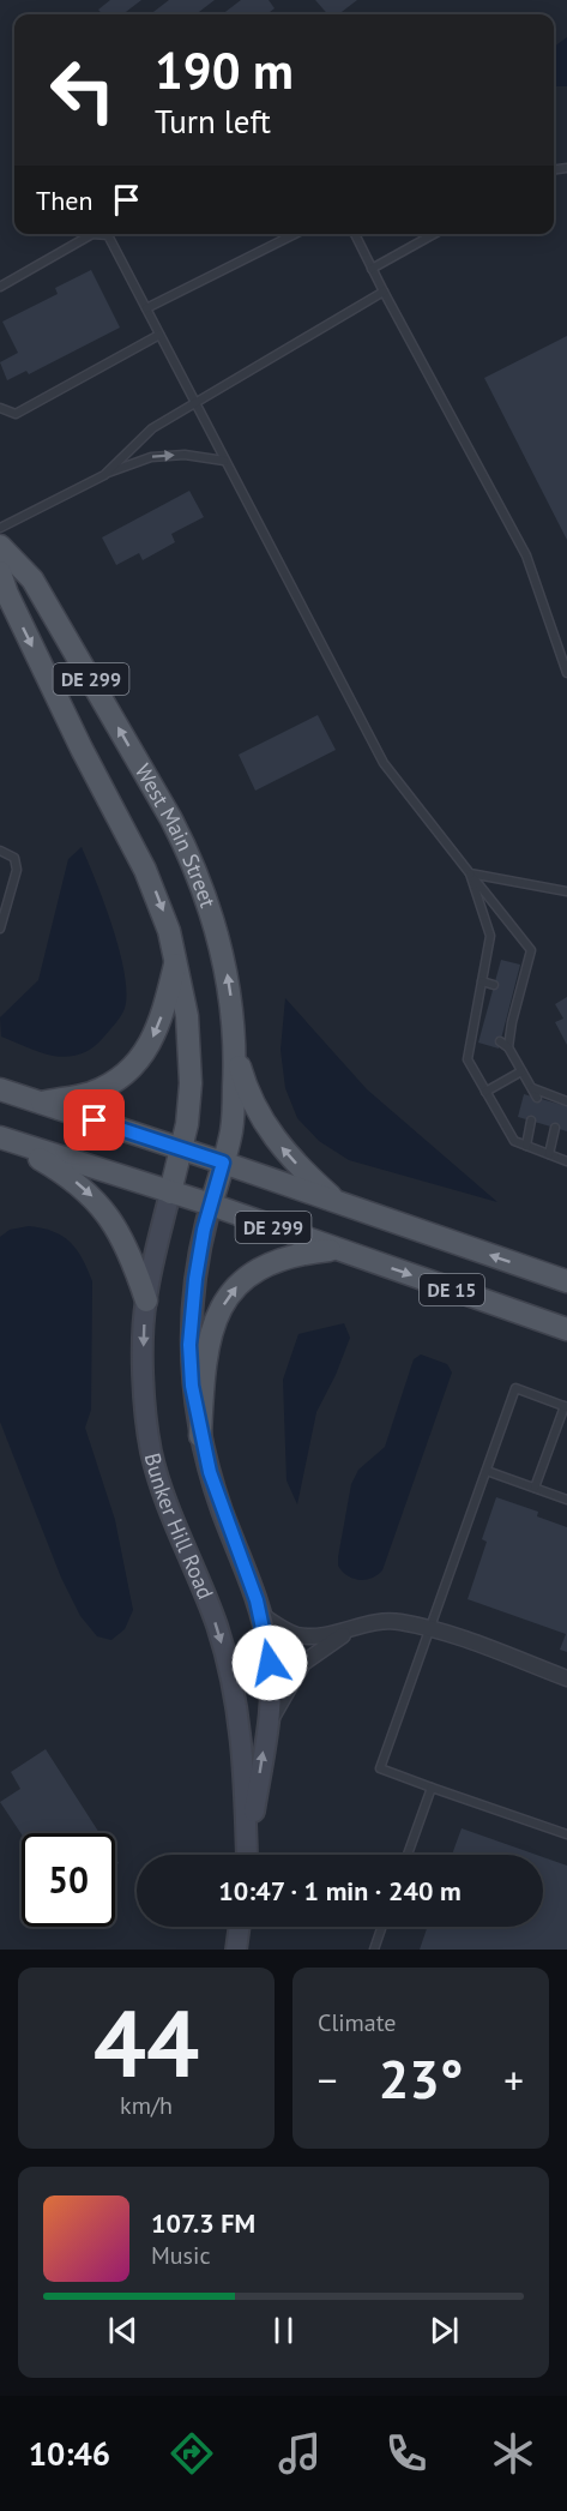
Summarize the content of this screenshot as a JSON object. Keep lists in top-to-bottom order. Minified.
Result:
{"streets":{"main road":["DE 299","West Main Street","DE 15","Bunker Hill Road"]},"crossings":[["DE 299","West Main Street"],["DE 299","DE 15"],["DE 299","Bunker Hill Road"],["West Main Street","DE 15"],["West Main Street","Bunker Hill Road"],["DE 15","Bunker Hill Road"]],"page":{"turn":["190 m","Turn left"],"then":"Then","limit":"50","trip":"10:47 · 1 min · 240 m","tile":[["44","km/h"],"Climate"],"heat":["−","23°","+"],"song":["107.3 FM","Music"],"tabs":"10:46"}}
